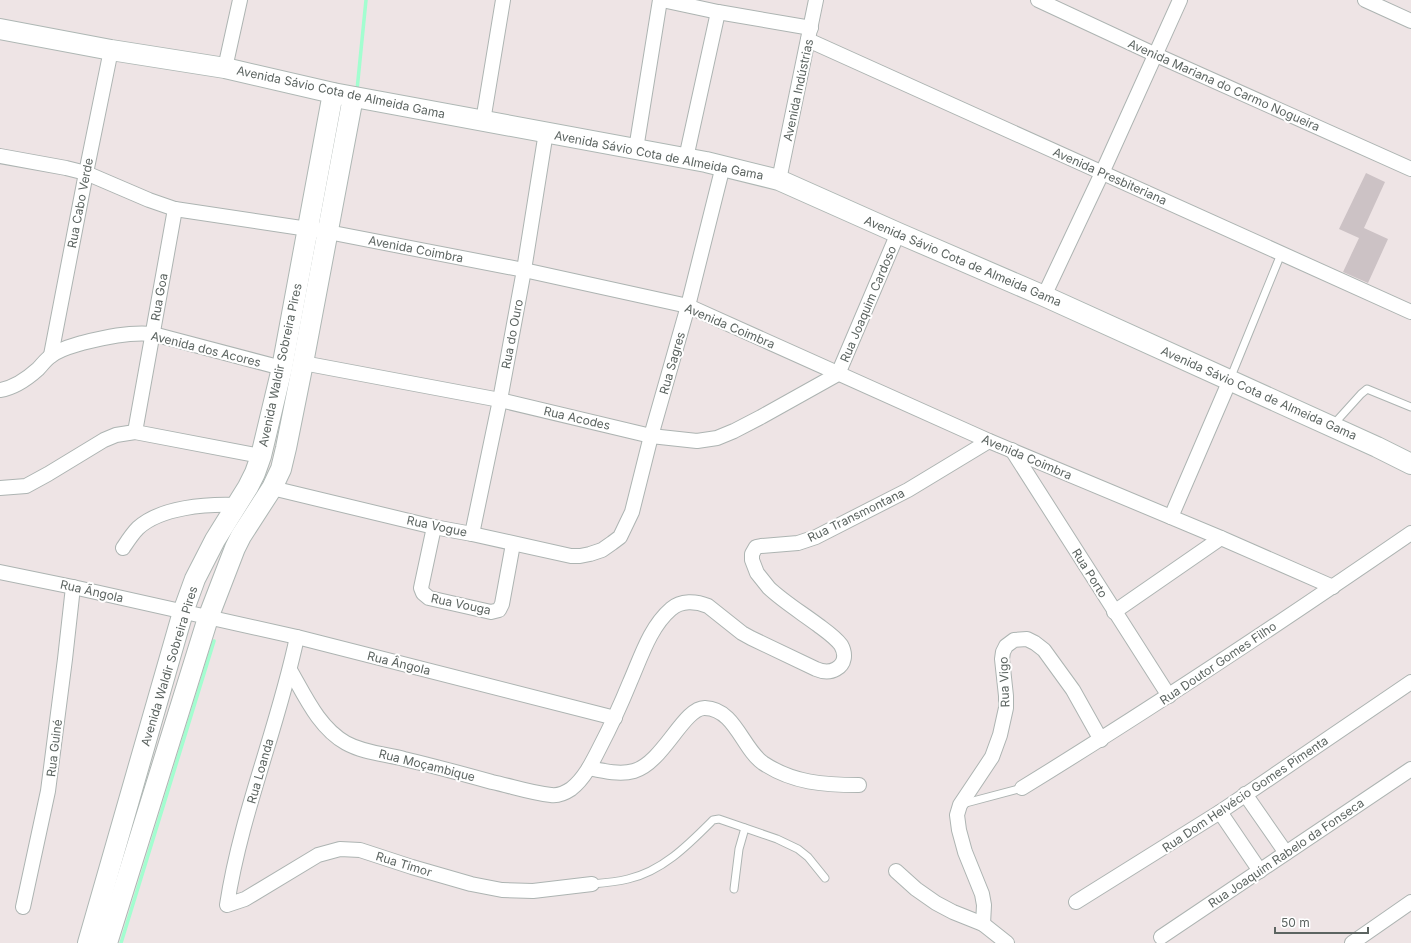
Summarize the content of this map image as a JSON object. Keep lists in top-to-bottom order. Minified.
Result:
{"streets":{"street":["Avenida Mariana do Carmo Nogueira","Avenida Indústrias","Avenida Sávio Cota de Almeida Gama","Avenida Presbiteriana","Rua Cabo Verde","Avenida Coimbra","Rua Goa","Rua Joaquim Cardoso","Rua do Ouro","Avenida dos Acores","Rua Sagres","Avenida Waldir Sobreira Pires","Rua Acodes","Rua Transmontana","Rua Vogue","Rua Porto","Rua Ãngola","Rua Vouga","Rua Ângola","Rua Doutor Gomes Filho","Rua Vigo","Rua Guiné","Rua Moçambique","Rua Loanda","Rua Dom Helvécio Gomes Pimenta","Rua Joaquim Rabelo da Fonseca","Rua Timor"]},"crossings":[["Avenida Indústrias","Avenida Sávio Cota de Almeida Gama"],["Avenida Indústrias","Avenida Presbiteriana"],["Avenida Sávio Cota de Almeida Gama","Rua Cabo Verde"],["Avenida Sávio Cota de Almeida Gama","Rua Joaquim Cardoso"],["Avenida Sávio Cota de Almeida Gama","Rua do Ouro"],["Avenida Sávio Cota de Almeida Gama","Rua Sagres"],["Avenida Sávio Cota de Almeida Gama","Avenida Waldir Sobreira Pires"],["Rua Cabo Verde","Avenida Coimbra"],["Rua Cabo Verde","Avenida dos Acores"],["Avenida Coimbra","Rua Goa"],["Avenida Coimbra","Rua Joaquim Cardoso"],["Avenida Coimbra","Rua do Ouro"],["Avenida Coimbra","Rua Sagres"],["Avenida Coimbra","Avenida Waldir Sobreira Pires"],["Avenida Coimbra","Rua Acodes"],["Avenida Coimbra","Rua Transmontana"],["Avenida Coimbra","Rua Porto"],["Avenida Coimbra","Rua Doutor Gomes Filho"],["Rua Goa","Avenida dos Acores"],["Rua Joaquim Cardoso","Rua Acodes"],["Rua do Ouro","Rua Acodes"],["Rua do Ouro","Rua Vogue"],["Avenida dos Acores","Avenida Waldir Sobreira Pires"],["Rua Sagres","Rua Acodes"],["Rua Sagres","Rua Vogue"],["Avenida Waldir Sobreira Pires","Rua Acodes"],["Avenida Waldir Sobreira Pires","Rua Vogue"],["Avenida Waldir Sobreira Pires","Rua Ãngola"],["Avenida Waldir Sobreira Pires","Rua Ângola"],["Rua Transmontana","Rua Ângola"],["Rua Transmontana","Rua Moçambique"],["Rua Vogue","Rua Vouga"],["Rua Porto","Rua Doutor Gomes Filho"],["Rua Ãngola","Rua Ângola"],["Rua Ãngola","Rua Guiné"],["Rua Ângola","Rua Moçambique"],["Rua Ângola","Rua Loanda"],["Rua Doutor Gomes Filho","Rua Vigo"],["Rua Moçambique","Rua Loanda"],["Rua Loanda","Rua Timor"]],"scale_bar":"50 m"}
